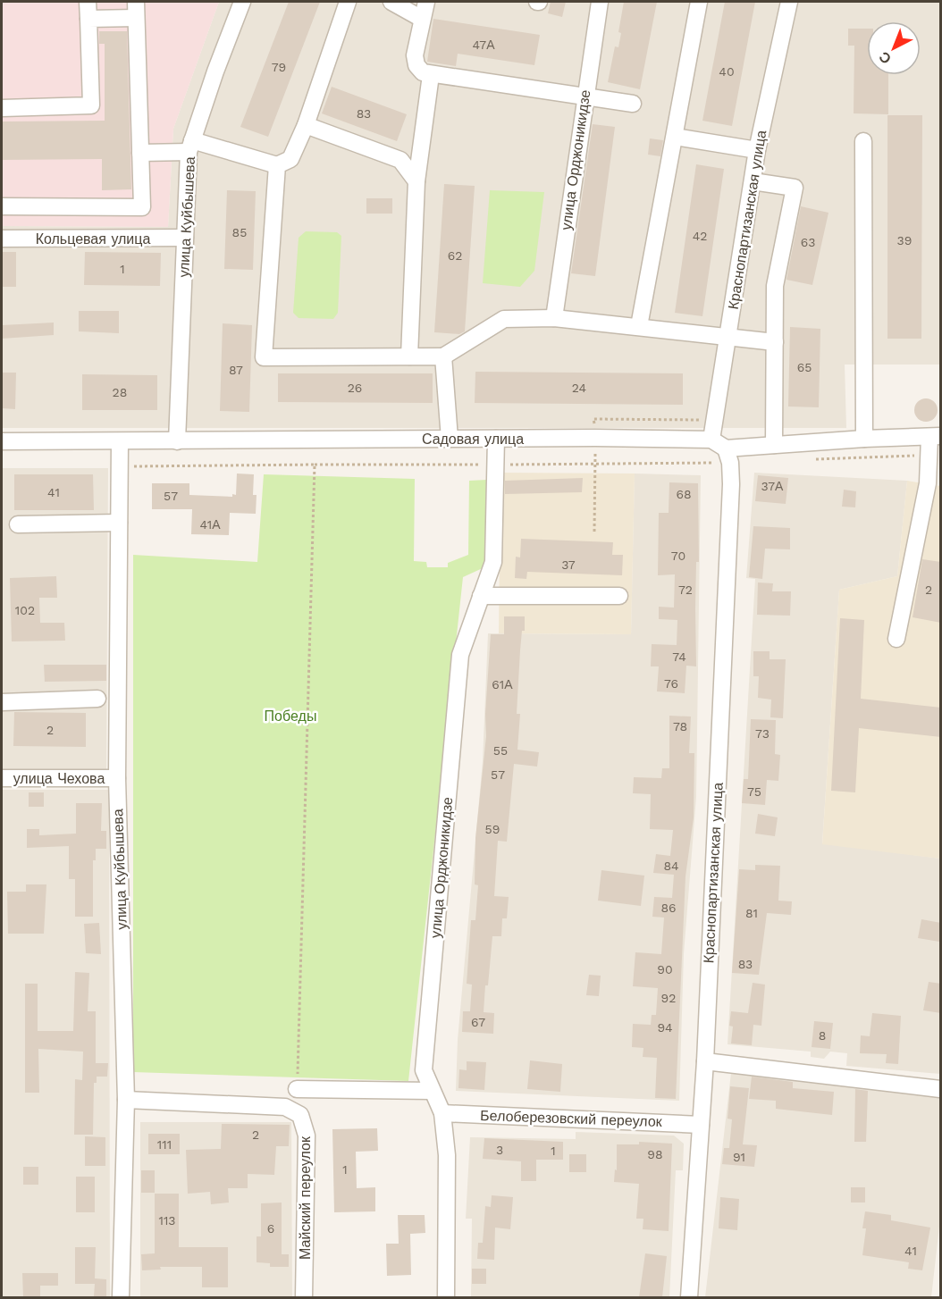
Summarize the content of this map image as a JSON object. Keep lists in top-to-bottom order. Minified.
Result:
{"streets":{"street":["улица Орджоникидзе","улица Куйбышева","Краснопартизанская улица","Кольцевая улица","Садовая улица","улица Чехова","Белоберезовский переулок","Майский переулок"]},"crossings":[["улица Орджоникидзе","Садовая улица"],["улица Орджоникидзе","Белоберезовский переулок"],["улица Куйбышева","Кольцевая улица"],["улица Куйбышева","Садовая улица"],["улица Куйбышева","улица Чехова"],["улица Куйбышева","Майский переулок"],["Краснопартизанская улица","Садовая улица"],["Краснопартизанская улица","Белоберезовский переулок"]],"parks":["Победы"],"house_numbers":["47А","79","40","83","85","42","39","63","62","1","65","87","26","24","28","37А","41","68","57","41А","70","37","72","2","102","74","76","61А","78","2","73","55","57","75","59","84","86","81","83","90","92","67","94","8","2","111","3","1","98","91","1","113","6","41"],"north":"bottom left"}
